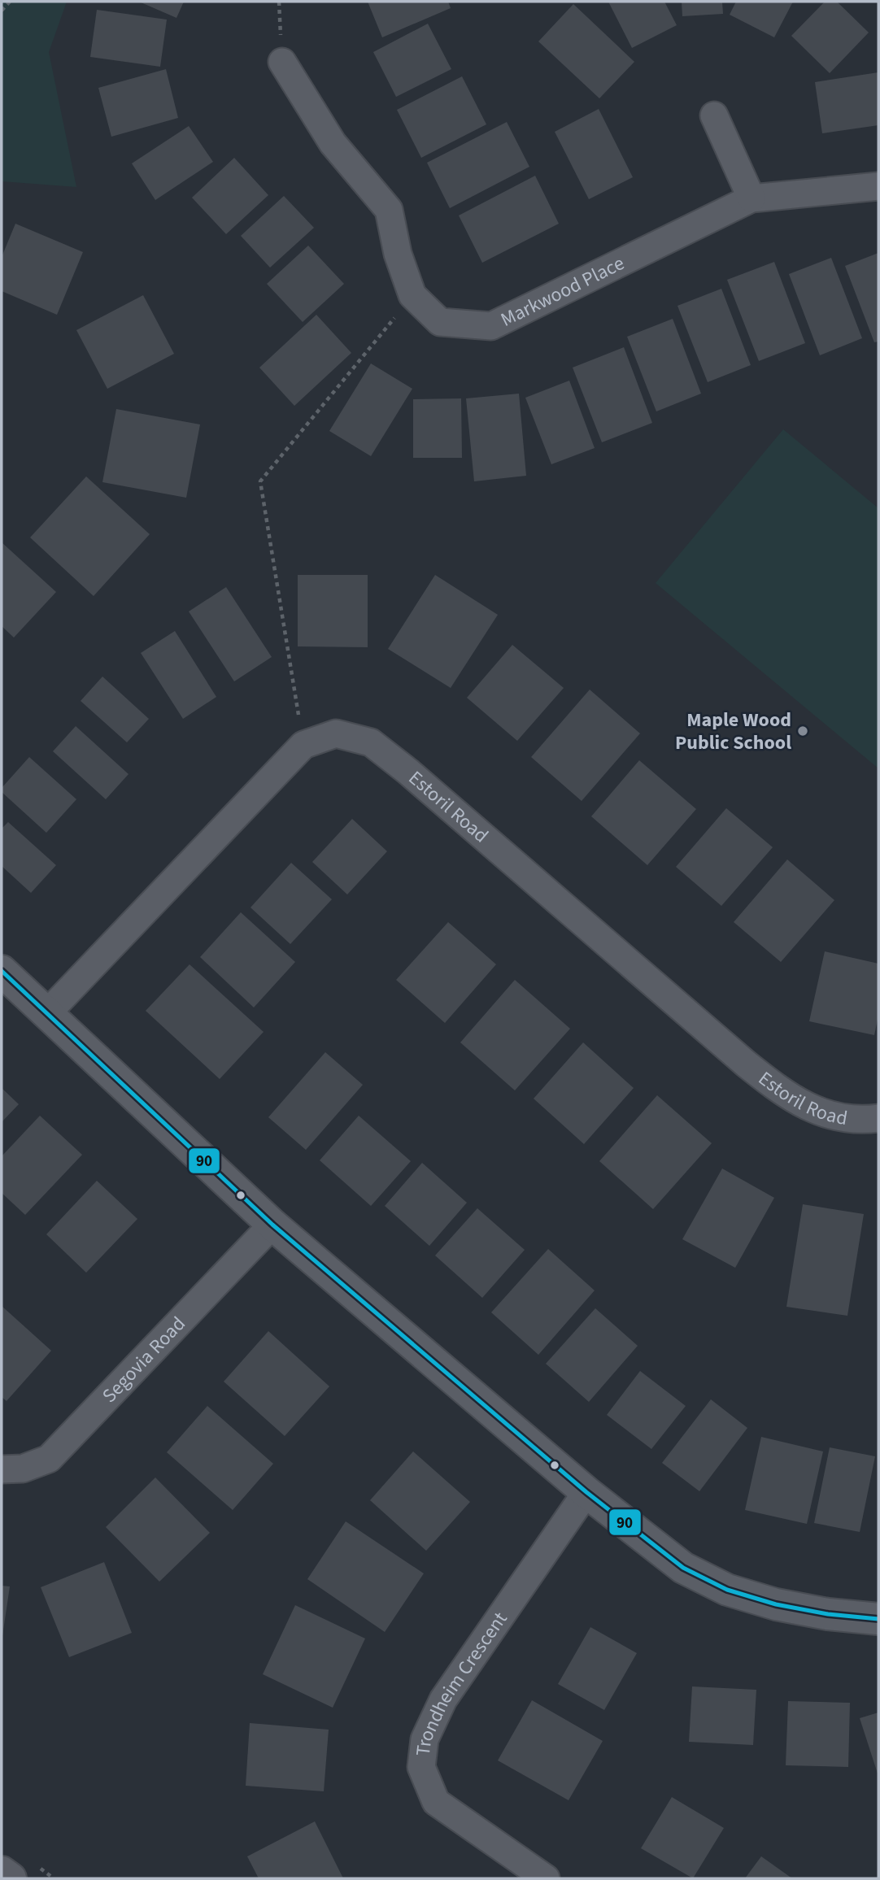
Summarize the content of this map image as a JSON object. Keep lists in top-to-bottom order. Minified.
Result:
{"streets":{"street":["Markwood Place","Estoril Road","Segovia Road","Trondheim Crescent"]},"places":["Maple Wood Public School"],"lines":["transit line 90"]}
